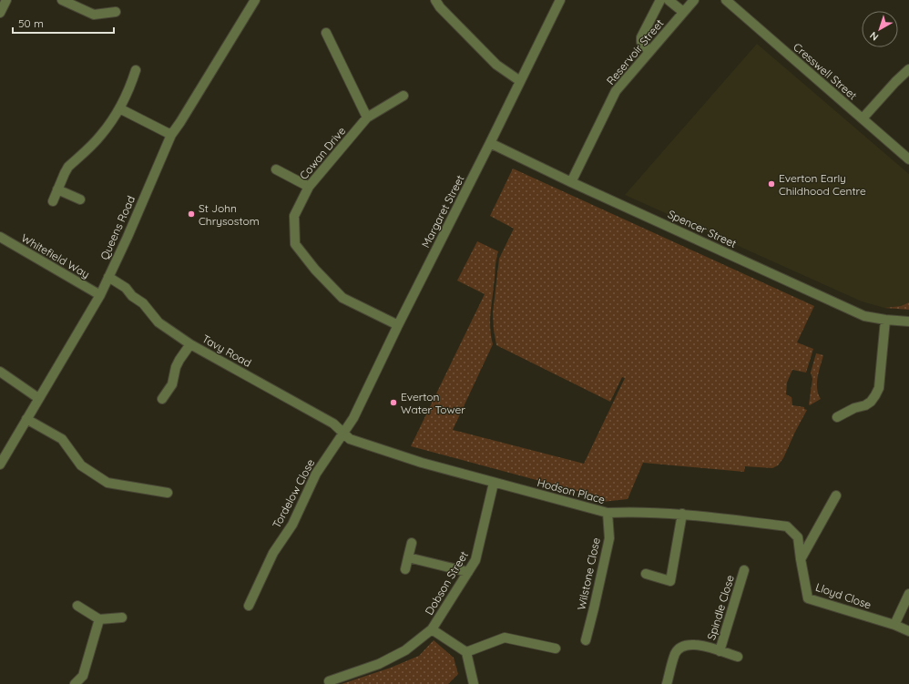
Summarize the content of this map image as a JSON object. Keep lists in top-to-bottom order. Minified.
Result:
{"streets":{"street":["Reservoir Street","Cresswell Street","Cowan Drive","Margaret Street","Queens Road","Spencer Street","Whitefield Way","Tavy Road","Hodson Place","Tordelow Close","Wilstone Close","Dobson Street","Lloyd Close","Spindle Close"]},"crossings":[["Reservoir Street","Spencer Street"],["Cowan Drive","Margaret Street"],["Margaret Street","Spencer Street"],["Margaret Street","Tavy Road"],["Margaret Street","Hodson Place"],["Margaret Street","Tordelow Close"],["Queens Road","Whitefield Way"],["Queens Road","Tavy Road"],["Tavy Road","Hodson Place"],["Tavy Road","Tordelow Close"],["Hodson Place","Tordelow Close"],["Hodson Place","Wilstone Close"],["Hodson Place","Dobson Street"],["Hodson Place","Lloyd Close"]],"places":["Everton Early Childhood Centre","St John Chrysostom","Everton Water Tower"],"scale_bar":"50 m","north":"bottom left"}
